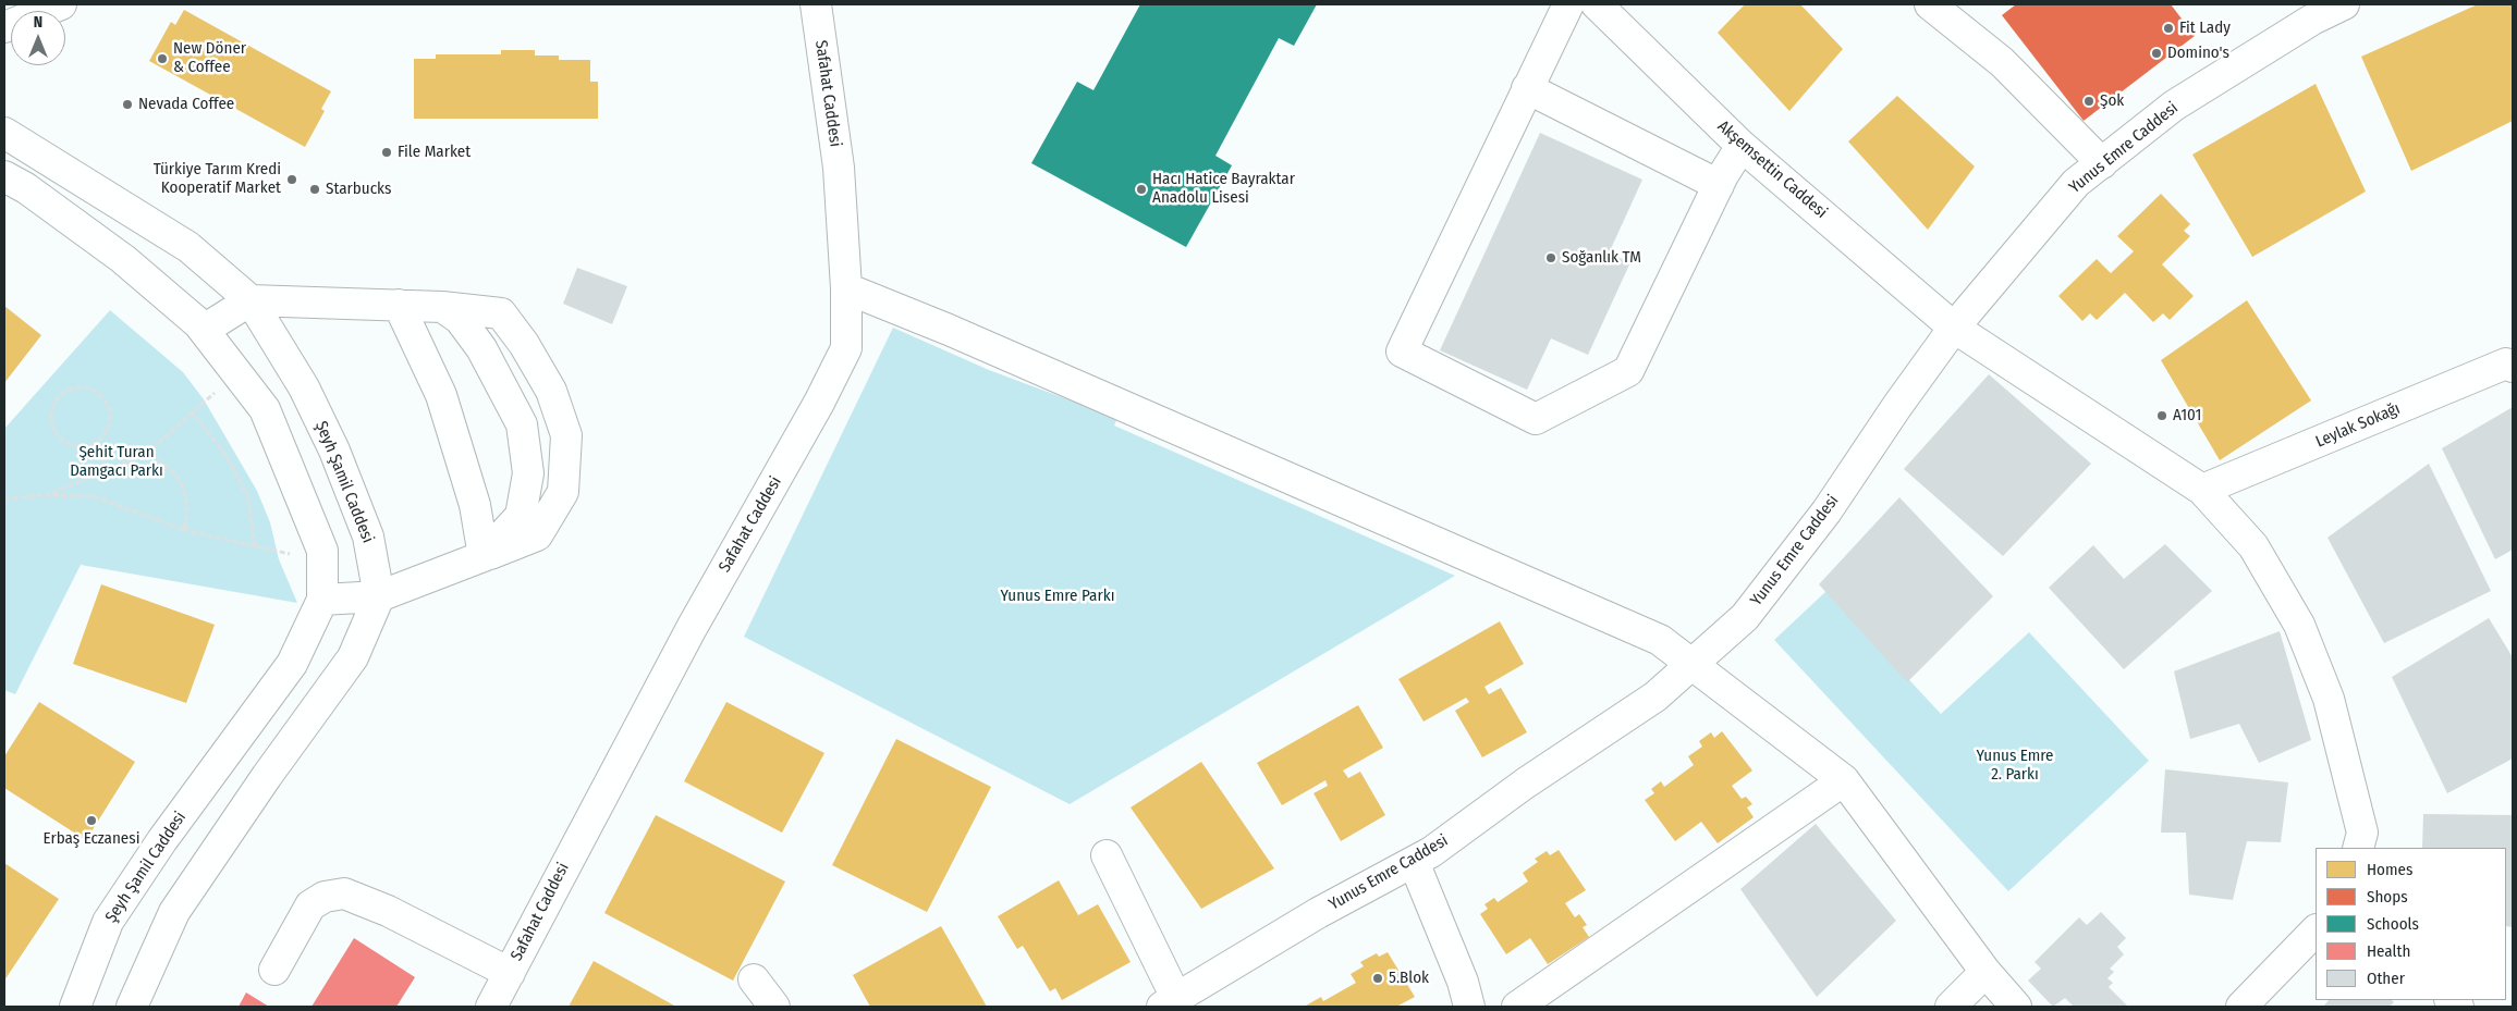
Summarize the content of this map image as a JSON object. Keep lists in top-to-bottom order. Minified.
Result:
{"streets":{"street":["Safahat Caddesi","Yunus Emre Caddesi","Akşemsettin Caddesi","Leylak Sokağı","Şeyh Şamil Caddesi"]},"crossings":[["Yunus Emre Caddesi","Akşemsettin Caddesi"],["Akşemsettin Caddesi","Leylak Sokağı"]],"parks":["Şehit Turan Damgacı Parkı","Yunus Emre Parkı","Yunus Emre 2. Parkı"],"places":["Fit Lady","Domino's","New Döner & Coffee","Şok","Nevada Coffee","File Market","Türkiye Tarım Kredi Kooperatif Market","Starbucks","Hacı Hatice Bayraktar Anadolu Lisesi","Soğanlık TM","A101","Erbaş Eczanesi","5.Blok"],"legend":["Homes","Shops","Schools","Health","Other"],"north":"top"}
